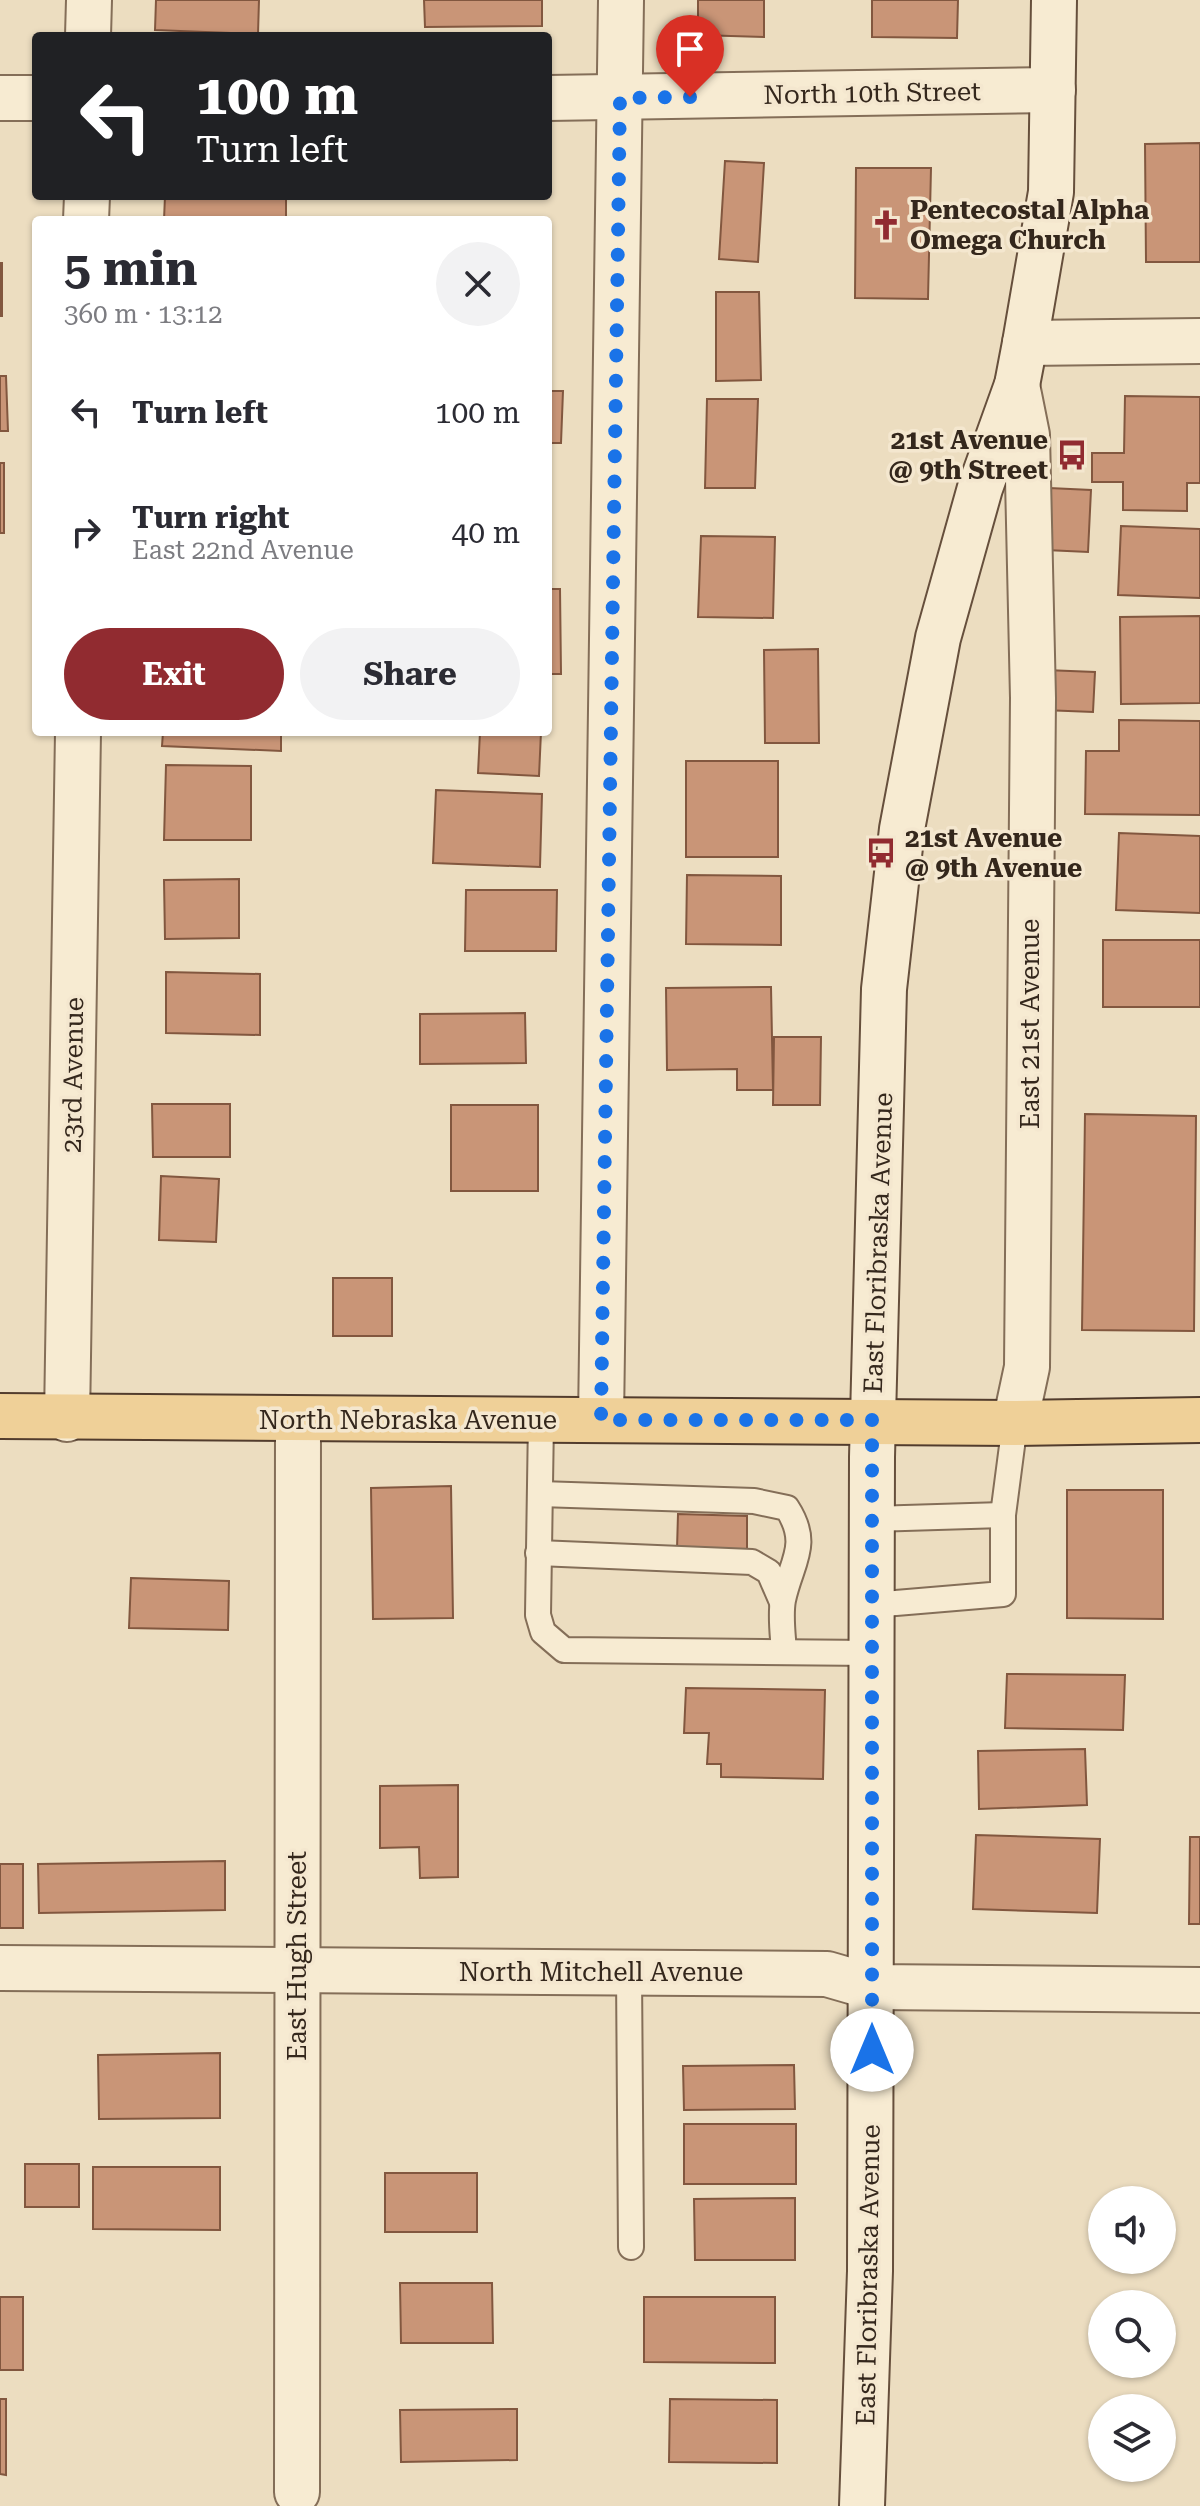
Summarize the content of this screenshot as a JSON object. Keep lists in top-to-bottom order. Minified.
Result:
{"streets":{"main road":["North Nebraska Avenue"],"street":["North 10th Street","East 21st Avenue","23rd Avenue","East Floribraska Avenue","East Hugh Street","North Mitchell Avenue"]},"crossings":[["North 10th Street","East Floribraska Avenue"],["East 21st Avenue","East Floribraska Avenue"],["East 21st Avenue","North Nebraska Avenue"],["23rd Avenue","North Nebraska Avenue"],["East Floribraska Avenue","North Nebraska Avenue"],["East Floribraska Avenue","North Mitchell Avenue"],["North Nebraska Avenue","East Hugh Street"],["East Hugh Street","North Mitchell Avenue"]],"places":{"church":["Pentecostal Alpha Omega Church"],"bus stop":["21st Avenue @ 9th Street","21st Avenue @ 9th Avenue"]},"page":{"turn":["100 m","Turn left"],"heading":["5 min","360 m · 13:12"],"list":[{"name":"Turn left","value":"100 m"},{"name":"Turn right","note":"East 22nd Avenue","value":"40 m"}],"buttons":["Exit","Share"]}}
